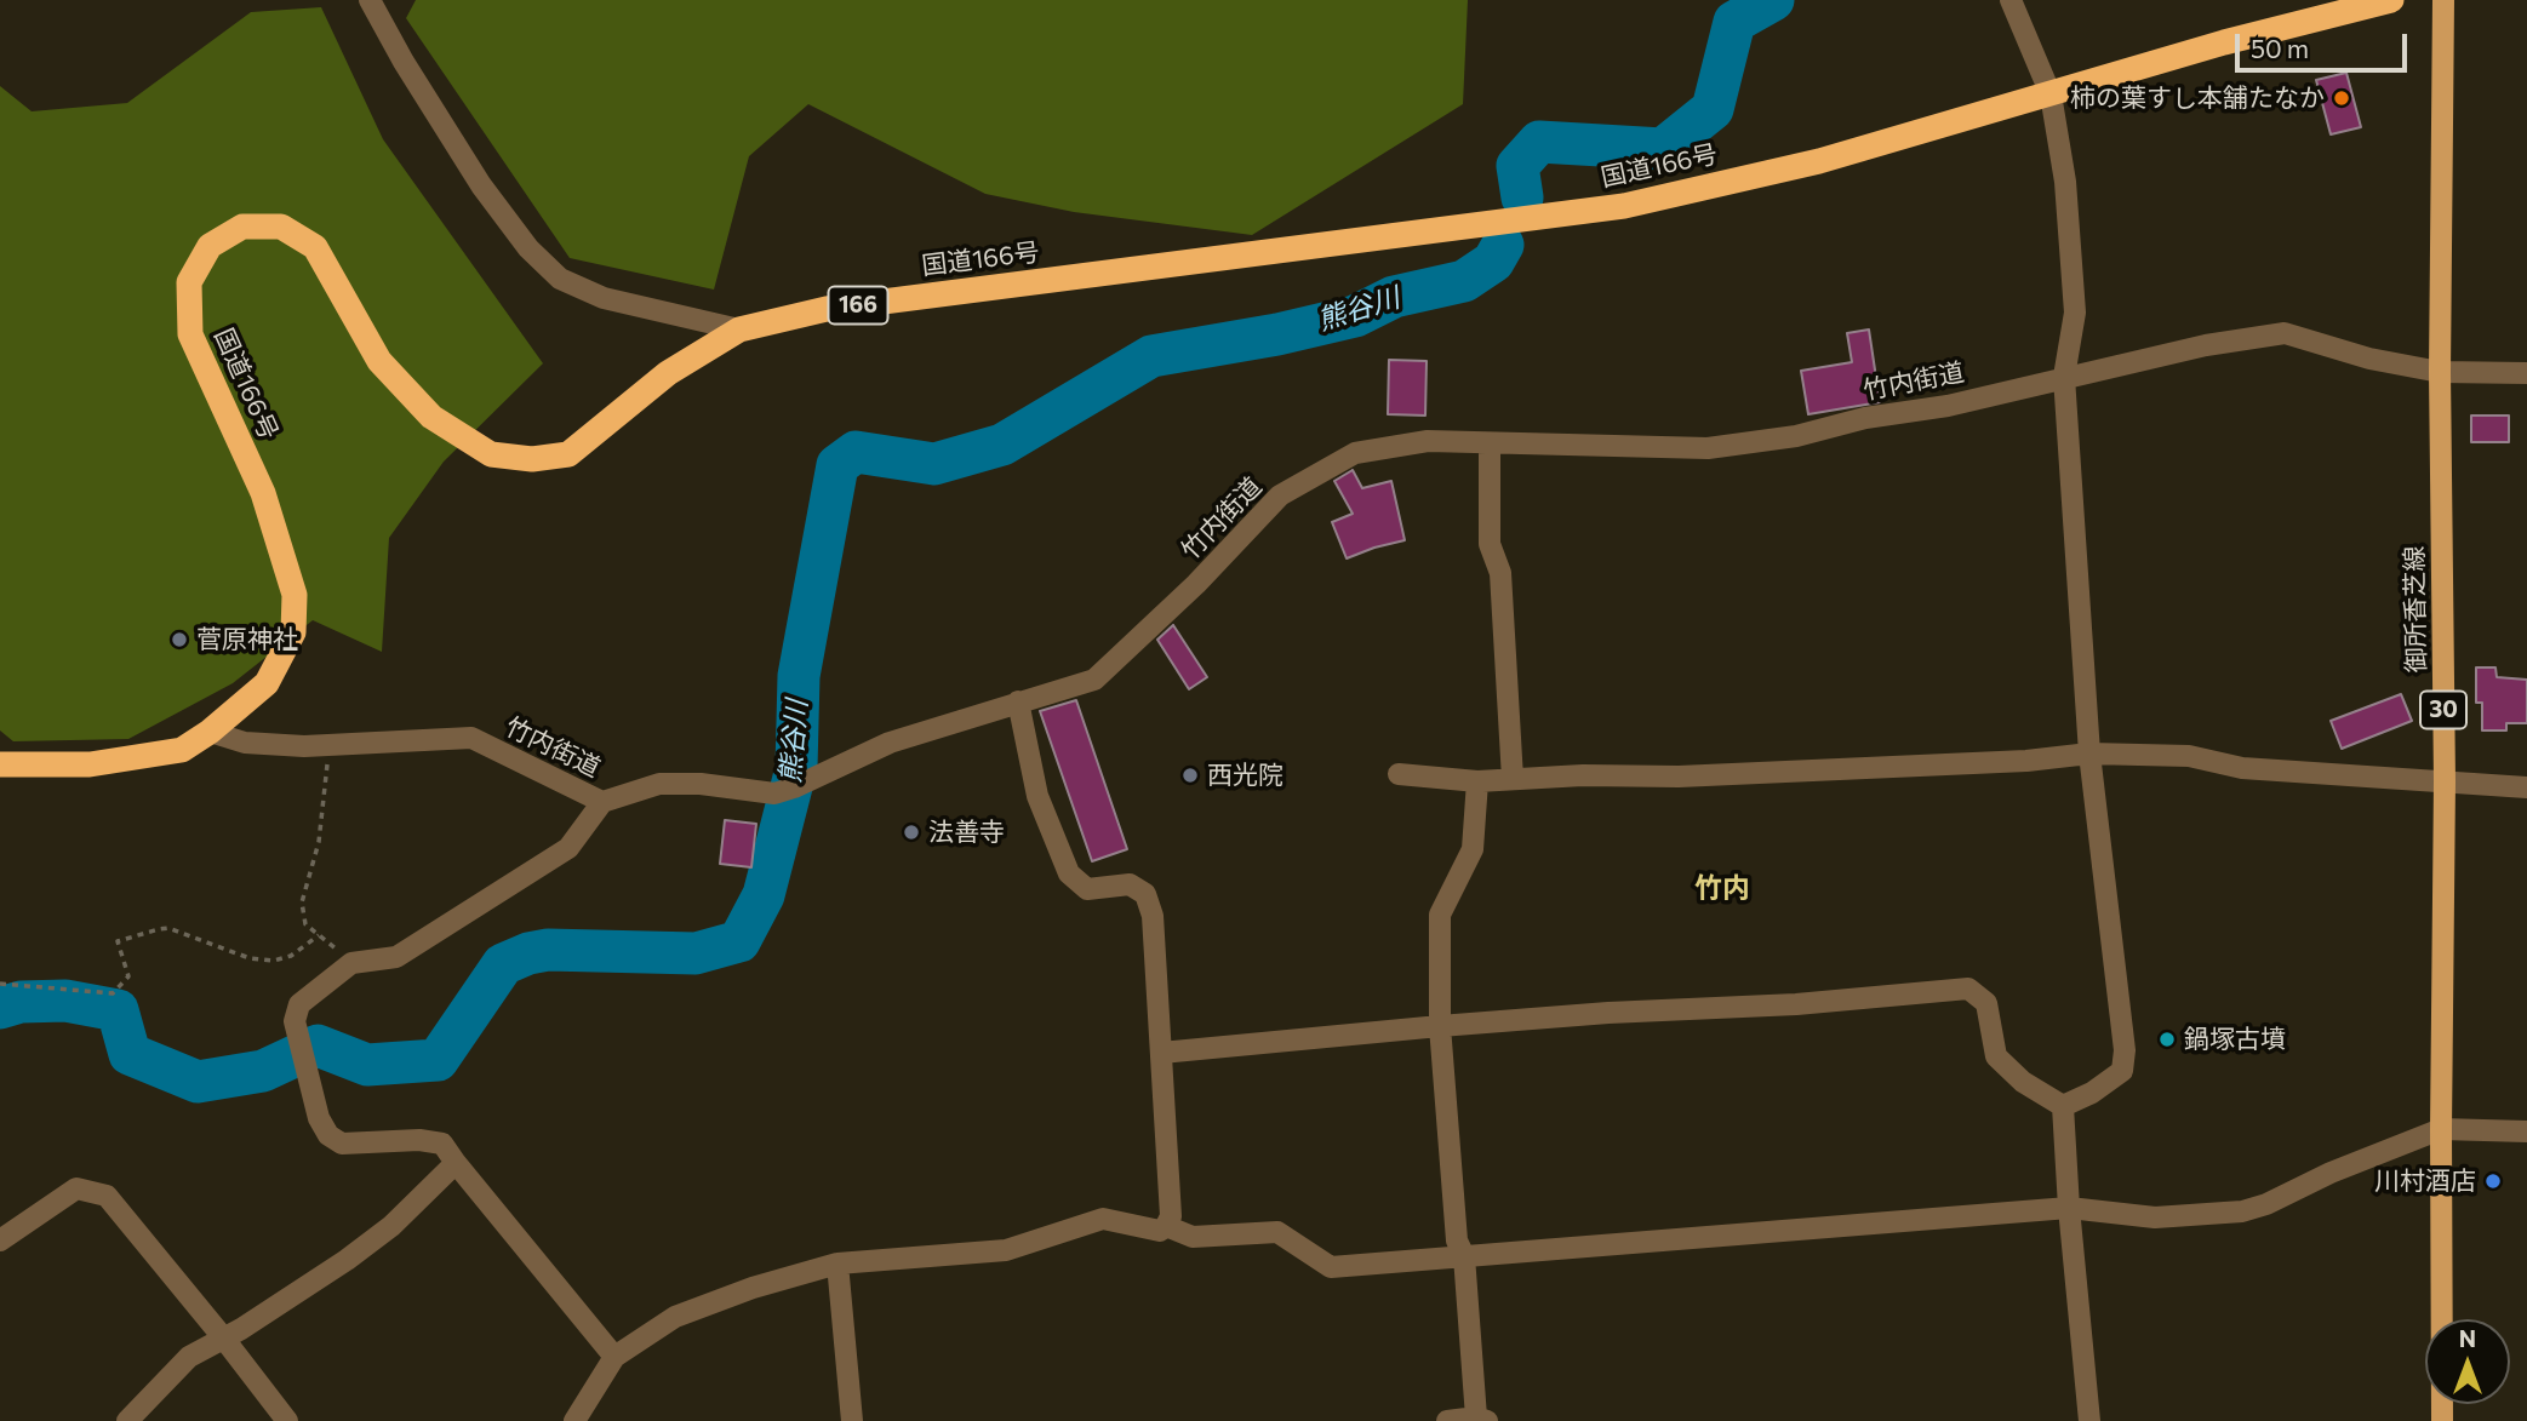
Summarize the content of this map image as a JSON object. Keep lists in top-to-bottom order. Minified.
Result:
{"streets":{"highway":["国道166号","166"],"main road":["御所香芝線","30"],"street":["竹内街道"]},"crossings":[["国道166号","竹内街道"],["竹内街道","御所香芝線"]],"districts":["竹内"],"water":["熊谷川"],"places":["柿の葉すし本舗たなか","菅原神社","西光院","法善寺","鍋塚古墳","川村酒店"],"scale_bar":"50 m","north":"top"}
